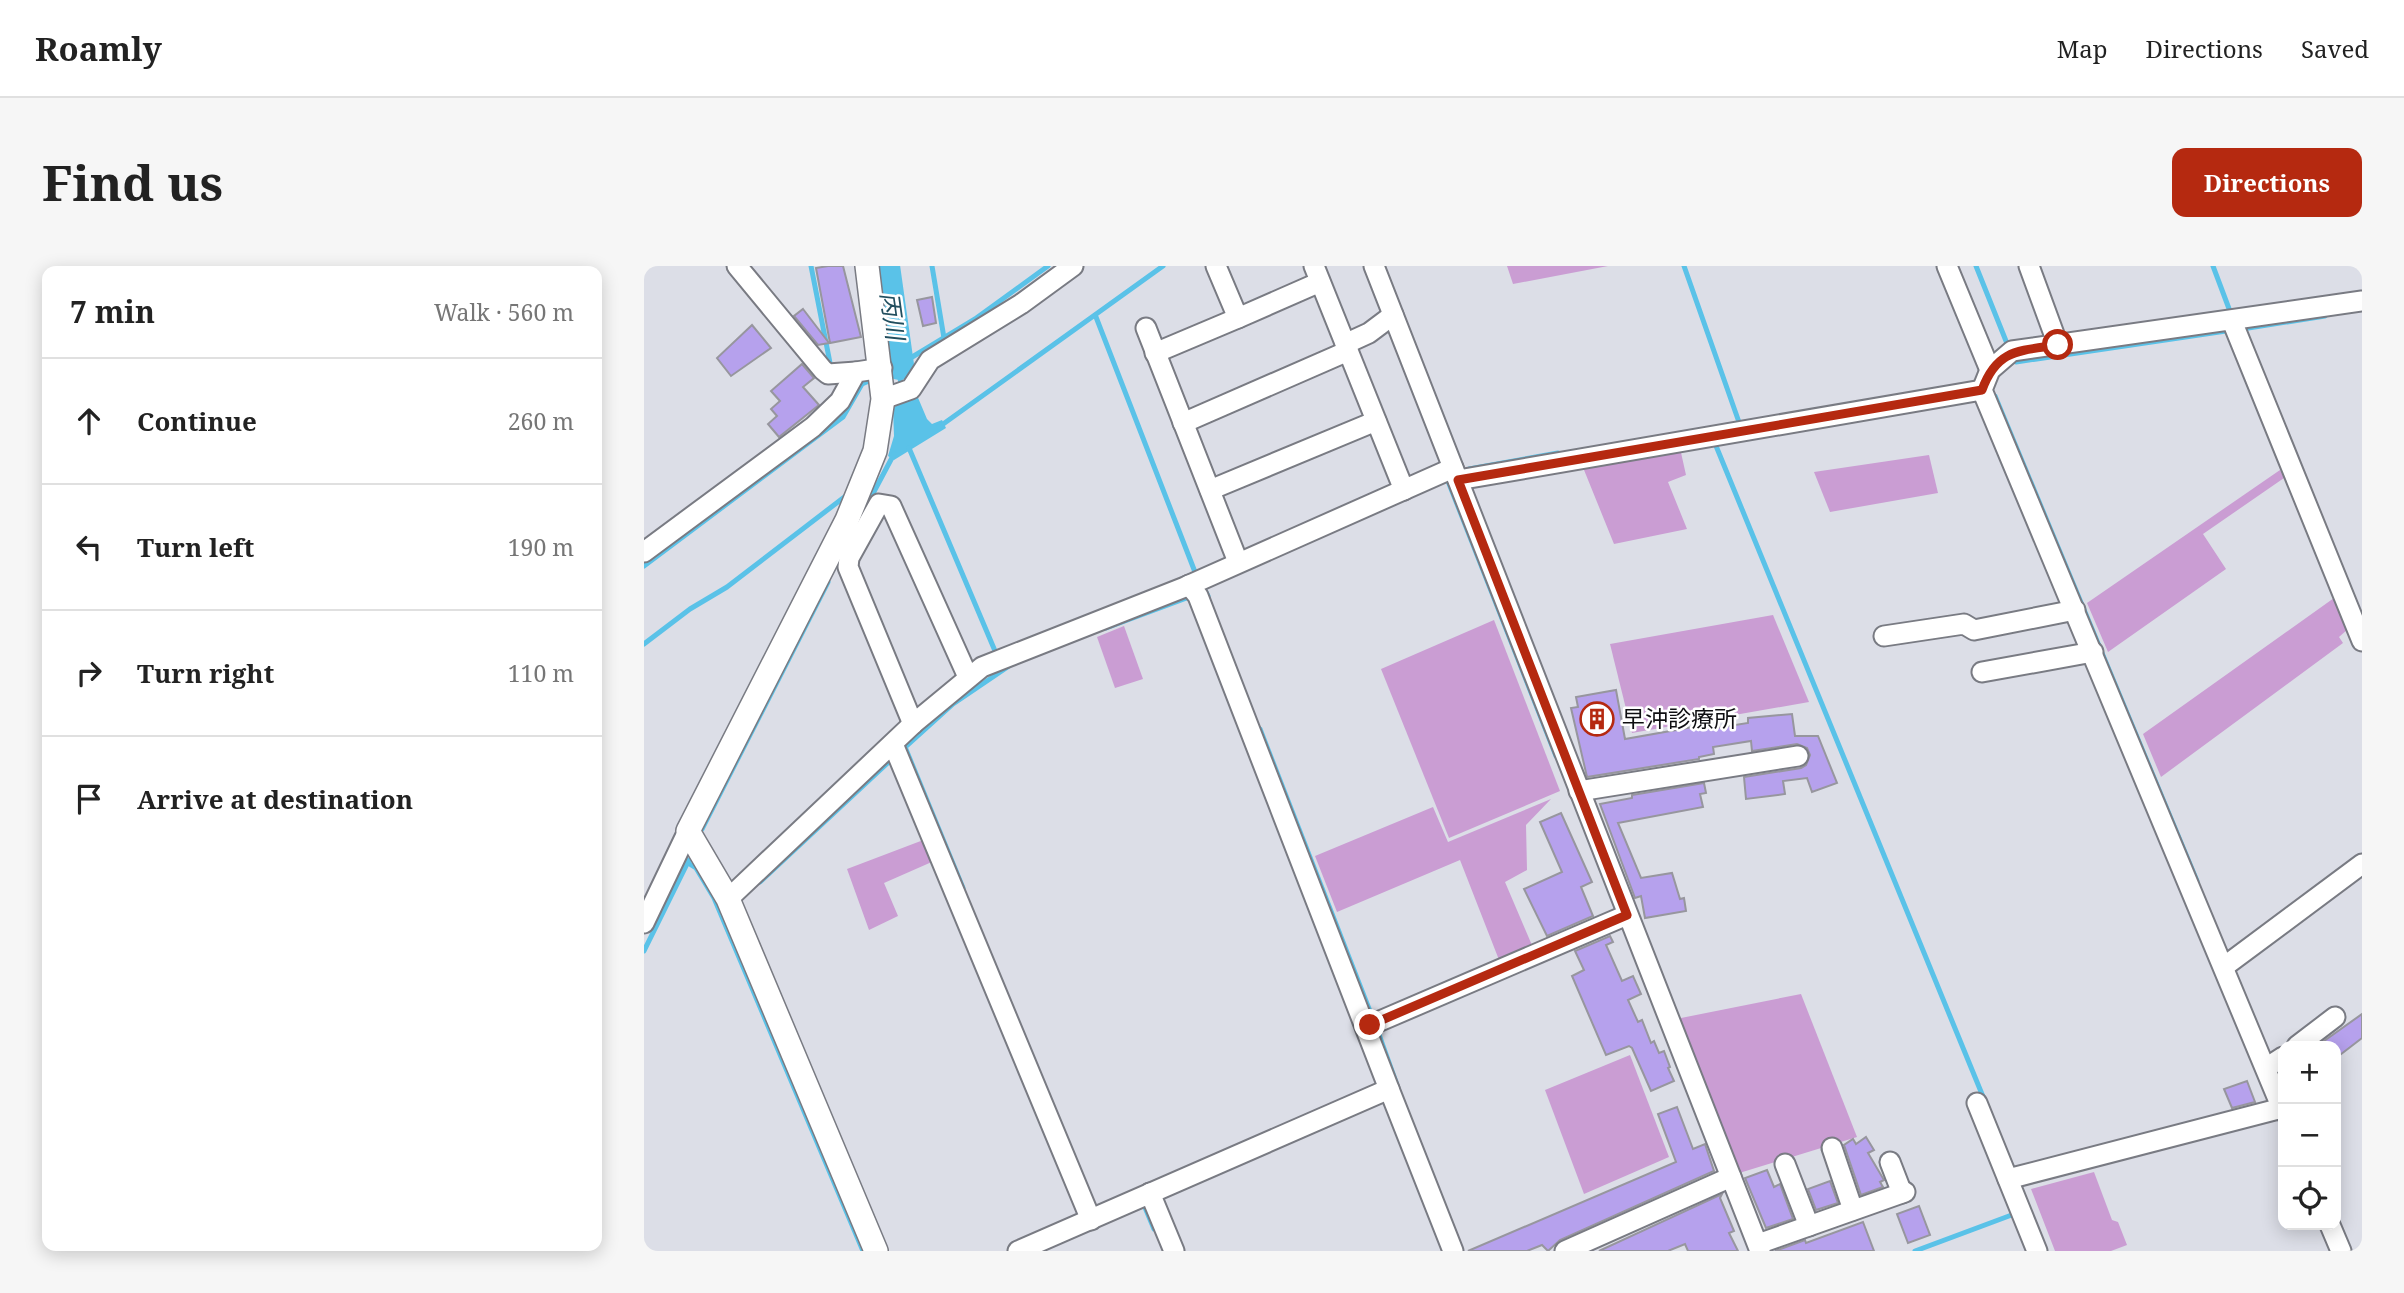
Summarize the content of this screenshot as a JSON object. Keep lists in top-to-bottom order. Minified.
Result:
{"water":["丙川"],"places":{"building":["早沖診療所"]},"page":{"header":"Roamly","nav":["Map","Directions","Saved"],"buttons":"Directions","title":"Find us","heading":["7 min","Walk · 560 m"],"list":[["Continue","260 m"],["Turn left","190 m"],["Turn right","110 m"],"Arrive at destination"],"map_buttons":["+","−"]}}
